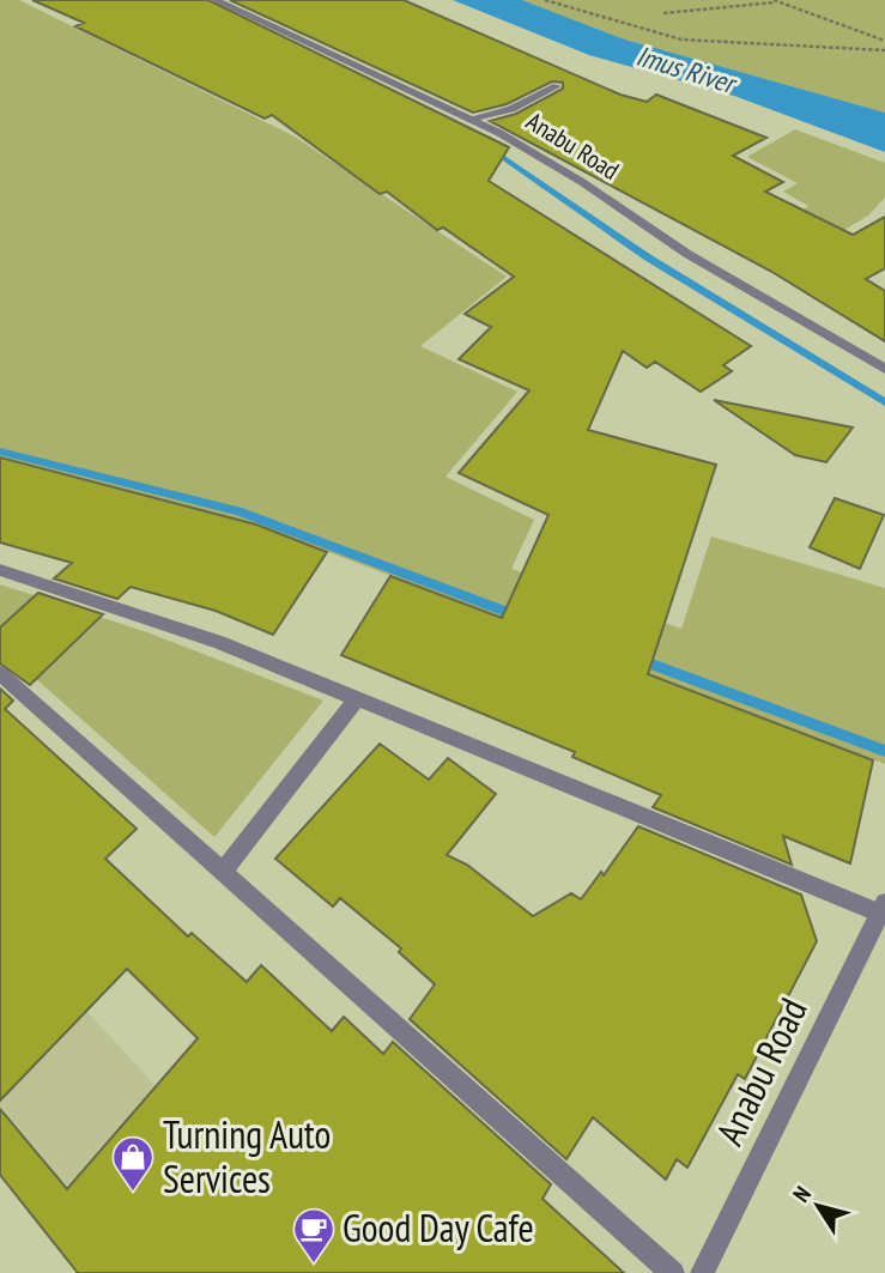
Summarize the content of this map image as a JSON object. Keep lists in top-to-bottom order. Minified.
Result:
{"streets":{"street":["Anabu Road"]},"water":["Imus River"],"places":{"shop":["Turning Auto Services"],"cafe":["Good Day Cafe"]},"north":"top left"}
